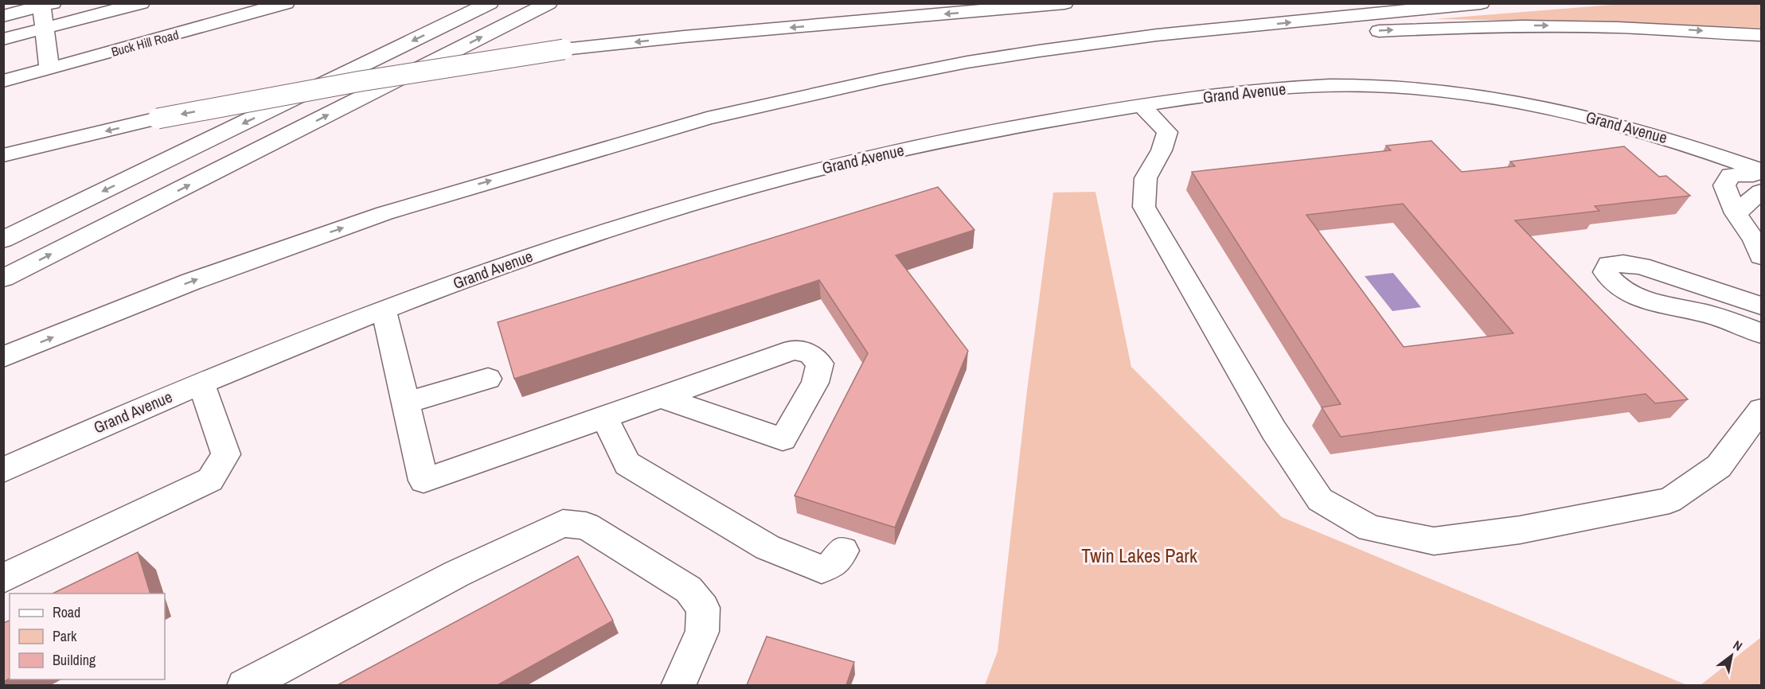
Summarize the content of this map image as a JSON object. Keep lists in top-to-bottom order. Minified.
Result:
{"streets":{"main road":["Buck Hill Road","Grand Avenue"]},"parks":["Twin Lakes Park"],"legend":["Road","Park","Building"],"north":"top right"}
